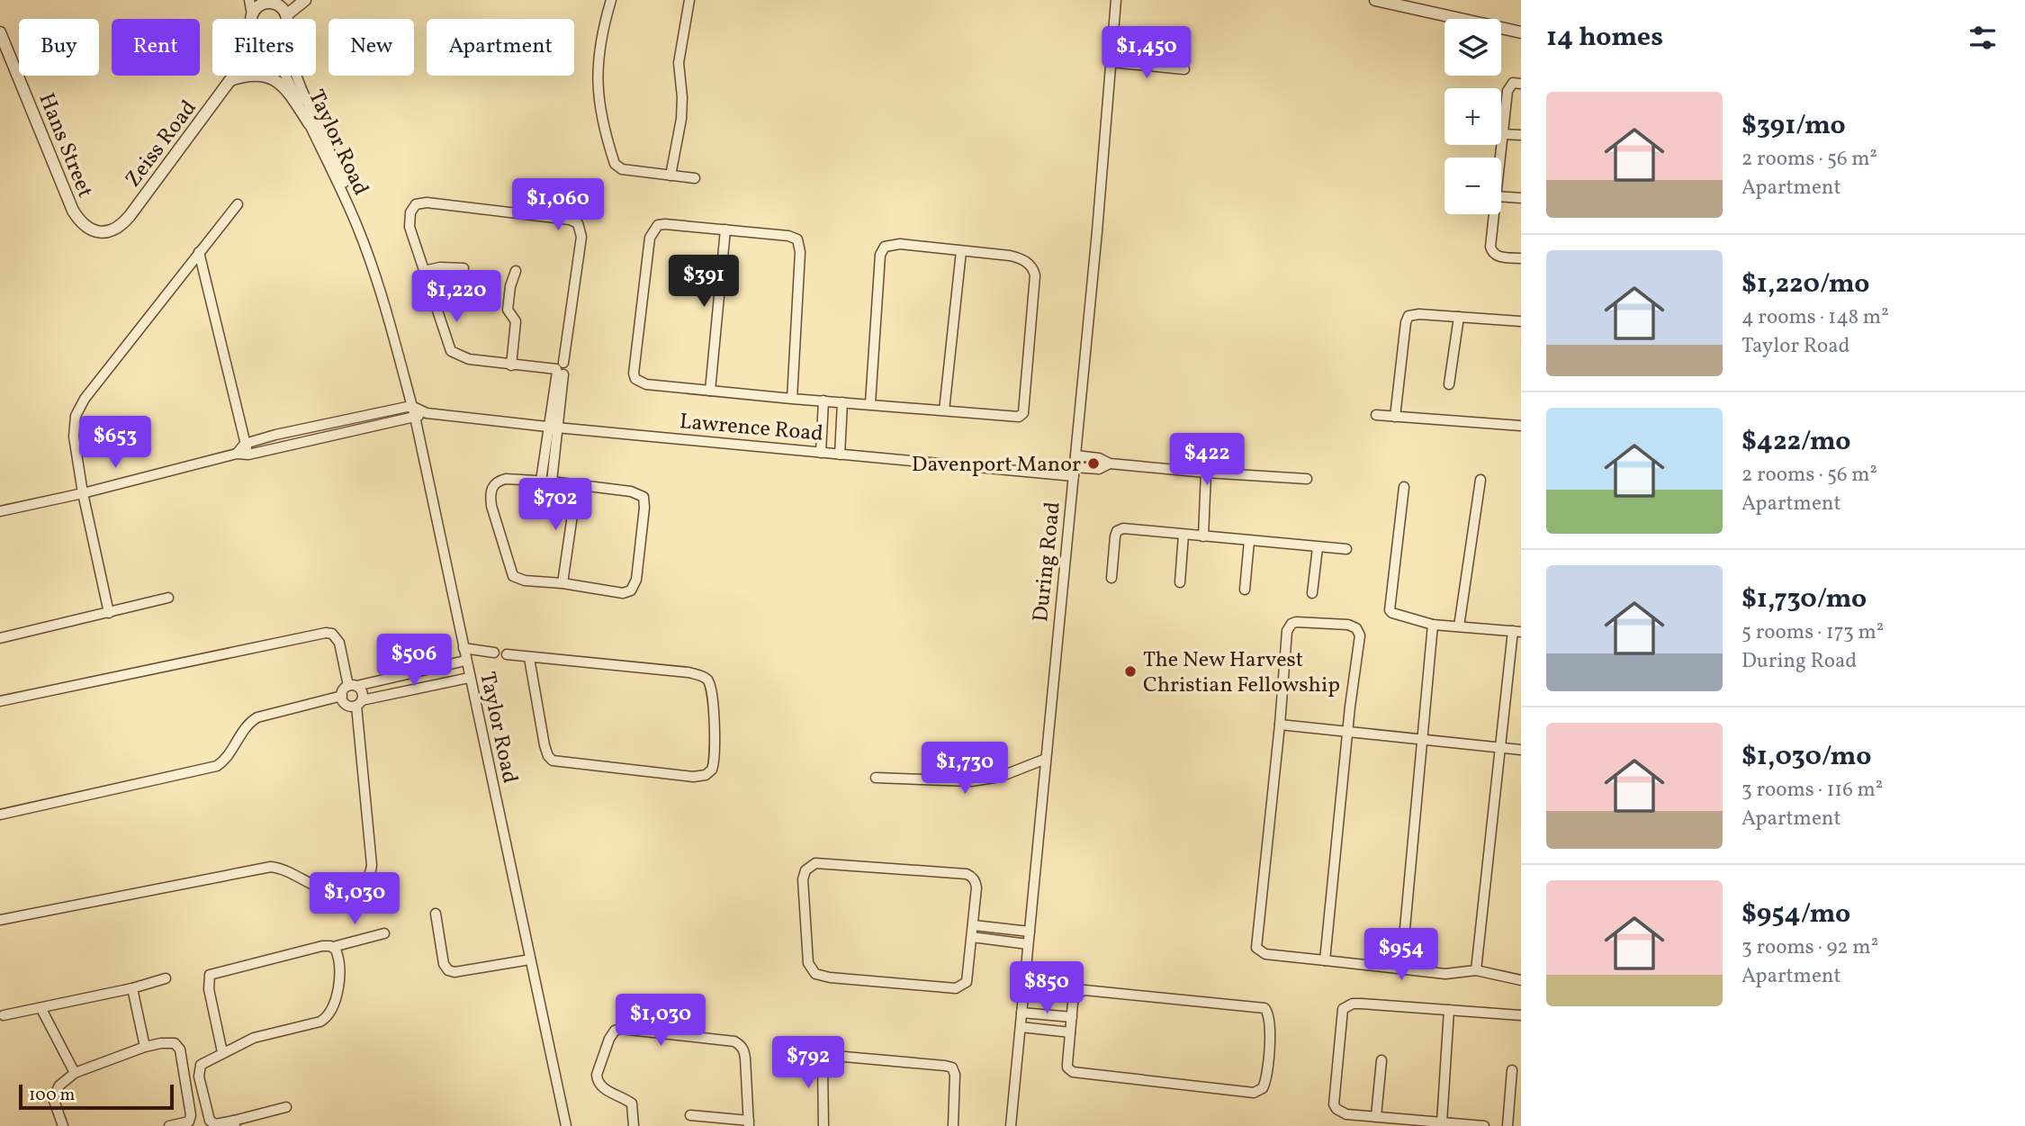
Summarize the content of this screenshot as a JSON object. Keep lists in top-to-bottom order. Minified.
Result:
{"streets":{"street":["Taylor Road","Zeiss Road","Hans Street","Lawrence Road","During Road"]},"crossings":[["Taylor Road","Lawrence Road"],["Zeiss Road","Hans Street"],["Lawrence Road","During Road"]],"places":["Davenport Manor","The New Harvest Christian Fellowship"],"scale_bar":"100 m","page":{"heading":"14 homes","map_buttons":["+","−"],"chip":["Buy","Rent","Filters","New","Apartment"],"price":["$1,450","$1,060","$391","$1,220","$653","$422","$702","$506","$1,730","$1,030","$954","$850","$1,030","$792"],"list":[{"name":"$391/mo","note":"2 rooms · 56 m² · Apartment"},{"name":"$1,220/mo","note":"4 rooms · 148 m² · Taylor Road"},{"name":"$422/mo","note":"2 rooms · 56 m² · Apartment"},{"name":"$1,730/mo","note":"5 rooms · 173 m² · During Road"},{"name":"$1,030/mo","note":"3 rooms · 116 m² · Apartment"},{"name":"$954/mo","note":"3 rooms · 92 m² · Apartment"}],"scale":"100 m"}}
